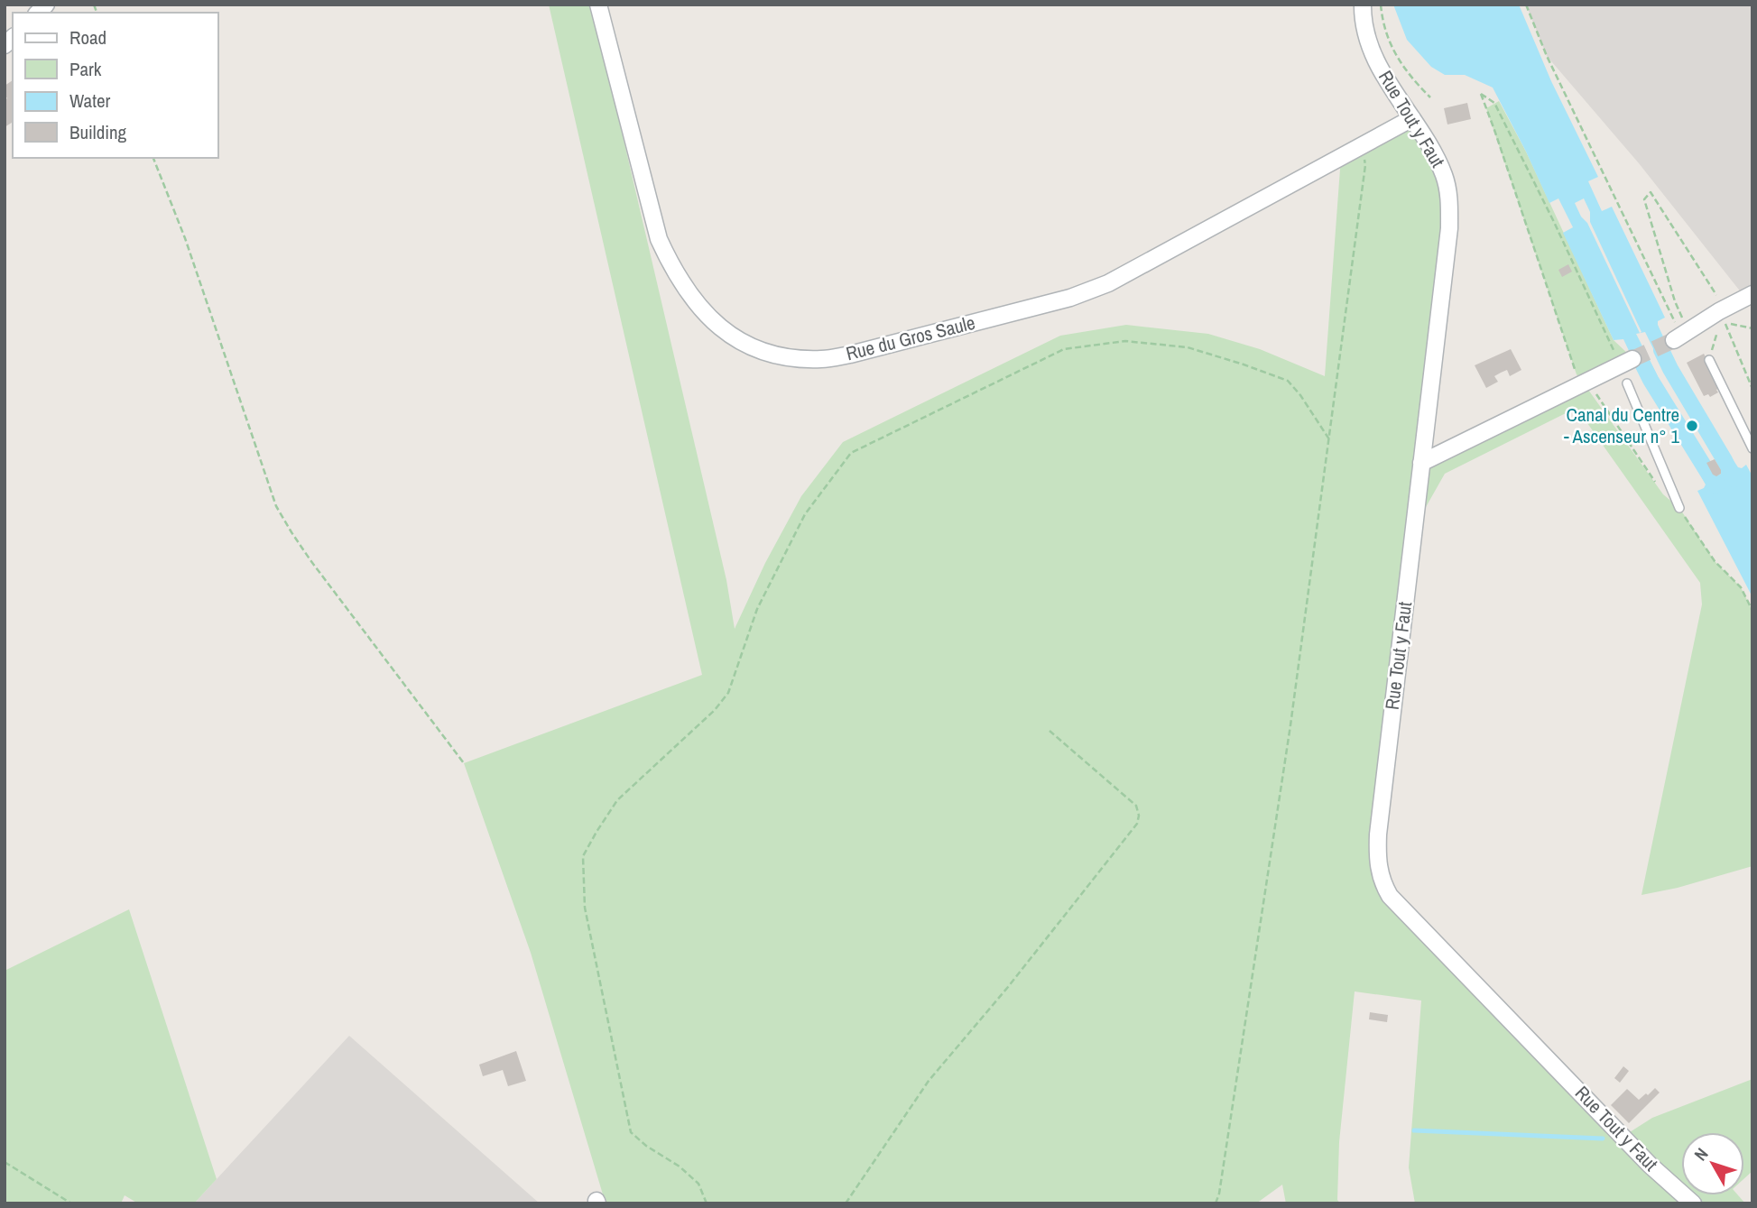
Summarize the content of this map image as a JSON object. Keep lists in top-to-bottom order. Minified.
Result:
{"streets":{"street":["Rue Tout y Faut","Rue du Gros Saule"]},"crossings":[["Rue Tout y Faut","Rue du Gros Saule"]],"places":["Canal du Centre - Ascenseur n° 1"],"legend":["Road","Park","Water","Building"],"north":"top left"}
